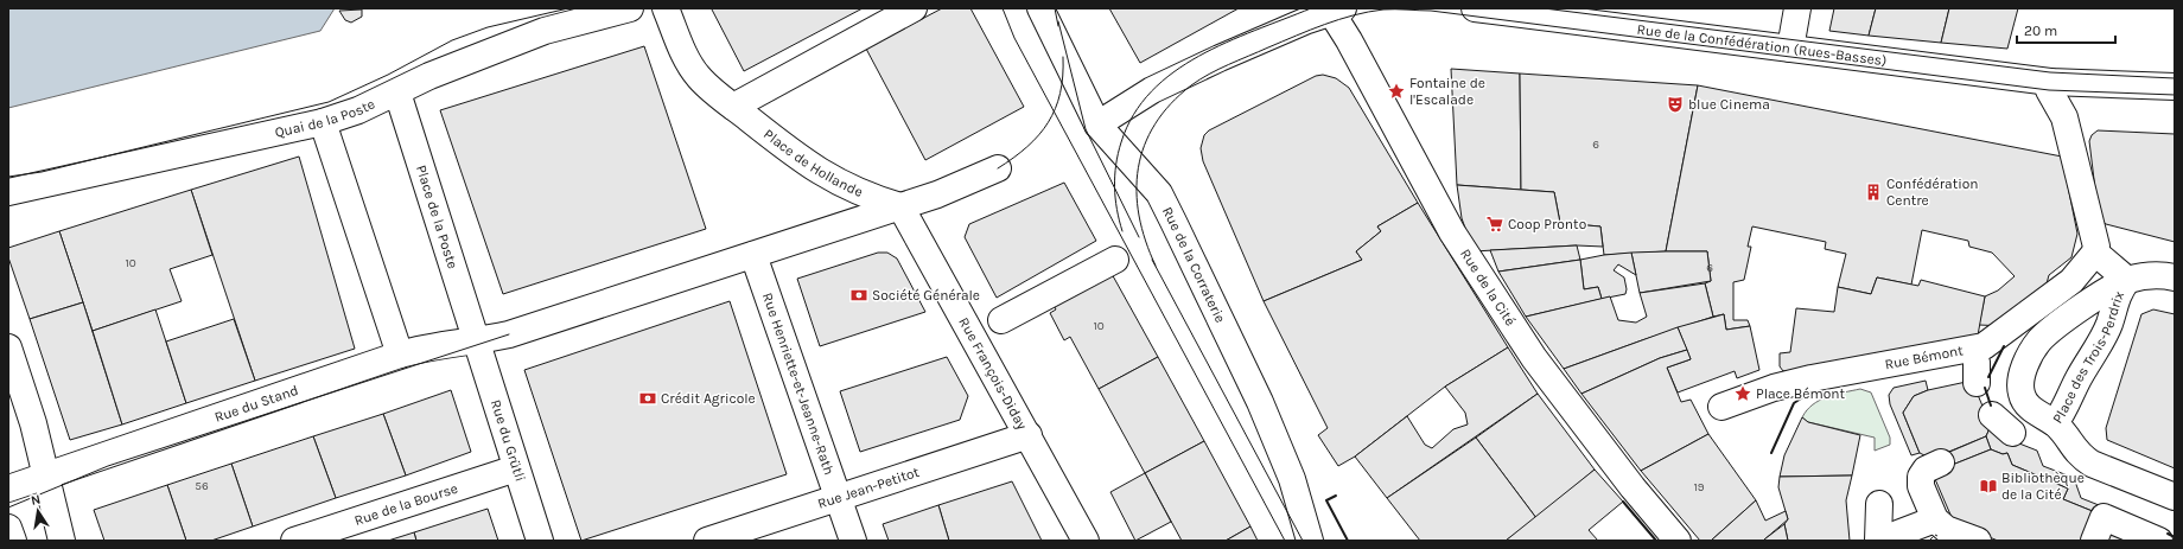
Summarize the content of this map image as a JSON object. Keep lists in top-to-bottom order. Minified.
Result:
{"streets":{"street":["Rue de la Confédération (Rues-Basses)","Quai de la Poste","Place de Hollande","Place de la Poste","Rue de la Corraterie","Rue de la Cité","Place des Trois-Perdrix","Rue Bémont","Rue François-Diday","Rue Henriette-et-Jeanne-Rath","Rue du Stand","Rue du Grütli","Rue Jean-Petitot","Rue de la Bourse"]},"crossings":[["Quai de la Poste","Place de la Poste"],["Place de Hollande","Rue François-Diday"],["Place de Hollande","Rue du Stand"],["Place de la Poste","Rue du Stand"],["Place de la Poste","Rue du Grütli"],["Place des Trois-Perdrix","Rue Bémont"],["Rue François-Diday","Rue du Stand"],["Rue François-Diday","Rue Jean-Petitot"],["Rue Henriette-et-Jeanne-Rath","Rue du Stand"],["Rue Henriette-et-Jeanne-Rath","Rue Jean-Petitot"],["Rue du Stand","Rue du Grütli"],["Rue du Grütli","Rue de la Bourse"]],"places":{"place":["Fontaine de l'Escalade","Place Bémont"],"theatre":["blue Cinema"],"building":["Confédération Centre"],"supermarket":["Coop Pronto"],"bank":["Société Générale","Crédit Agricole"],"library":["Bibliothèque de la Cité"]},"house_numbers":["6","10","6","10","56","19"],"scale_bar":"20 m","north":"top"}
